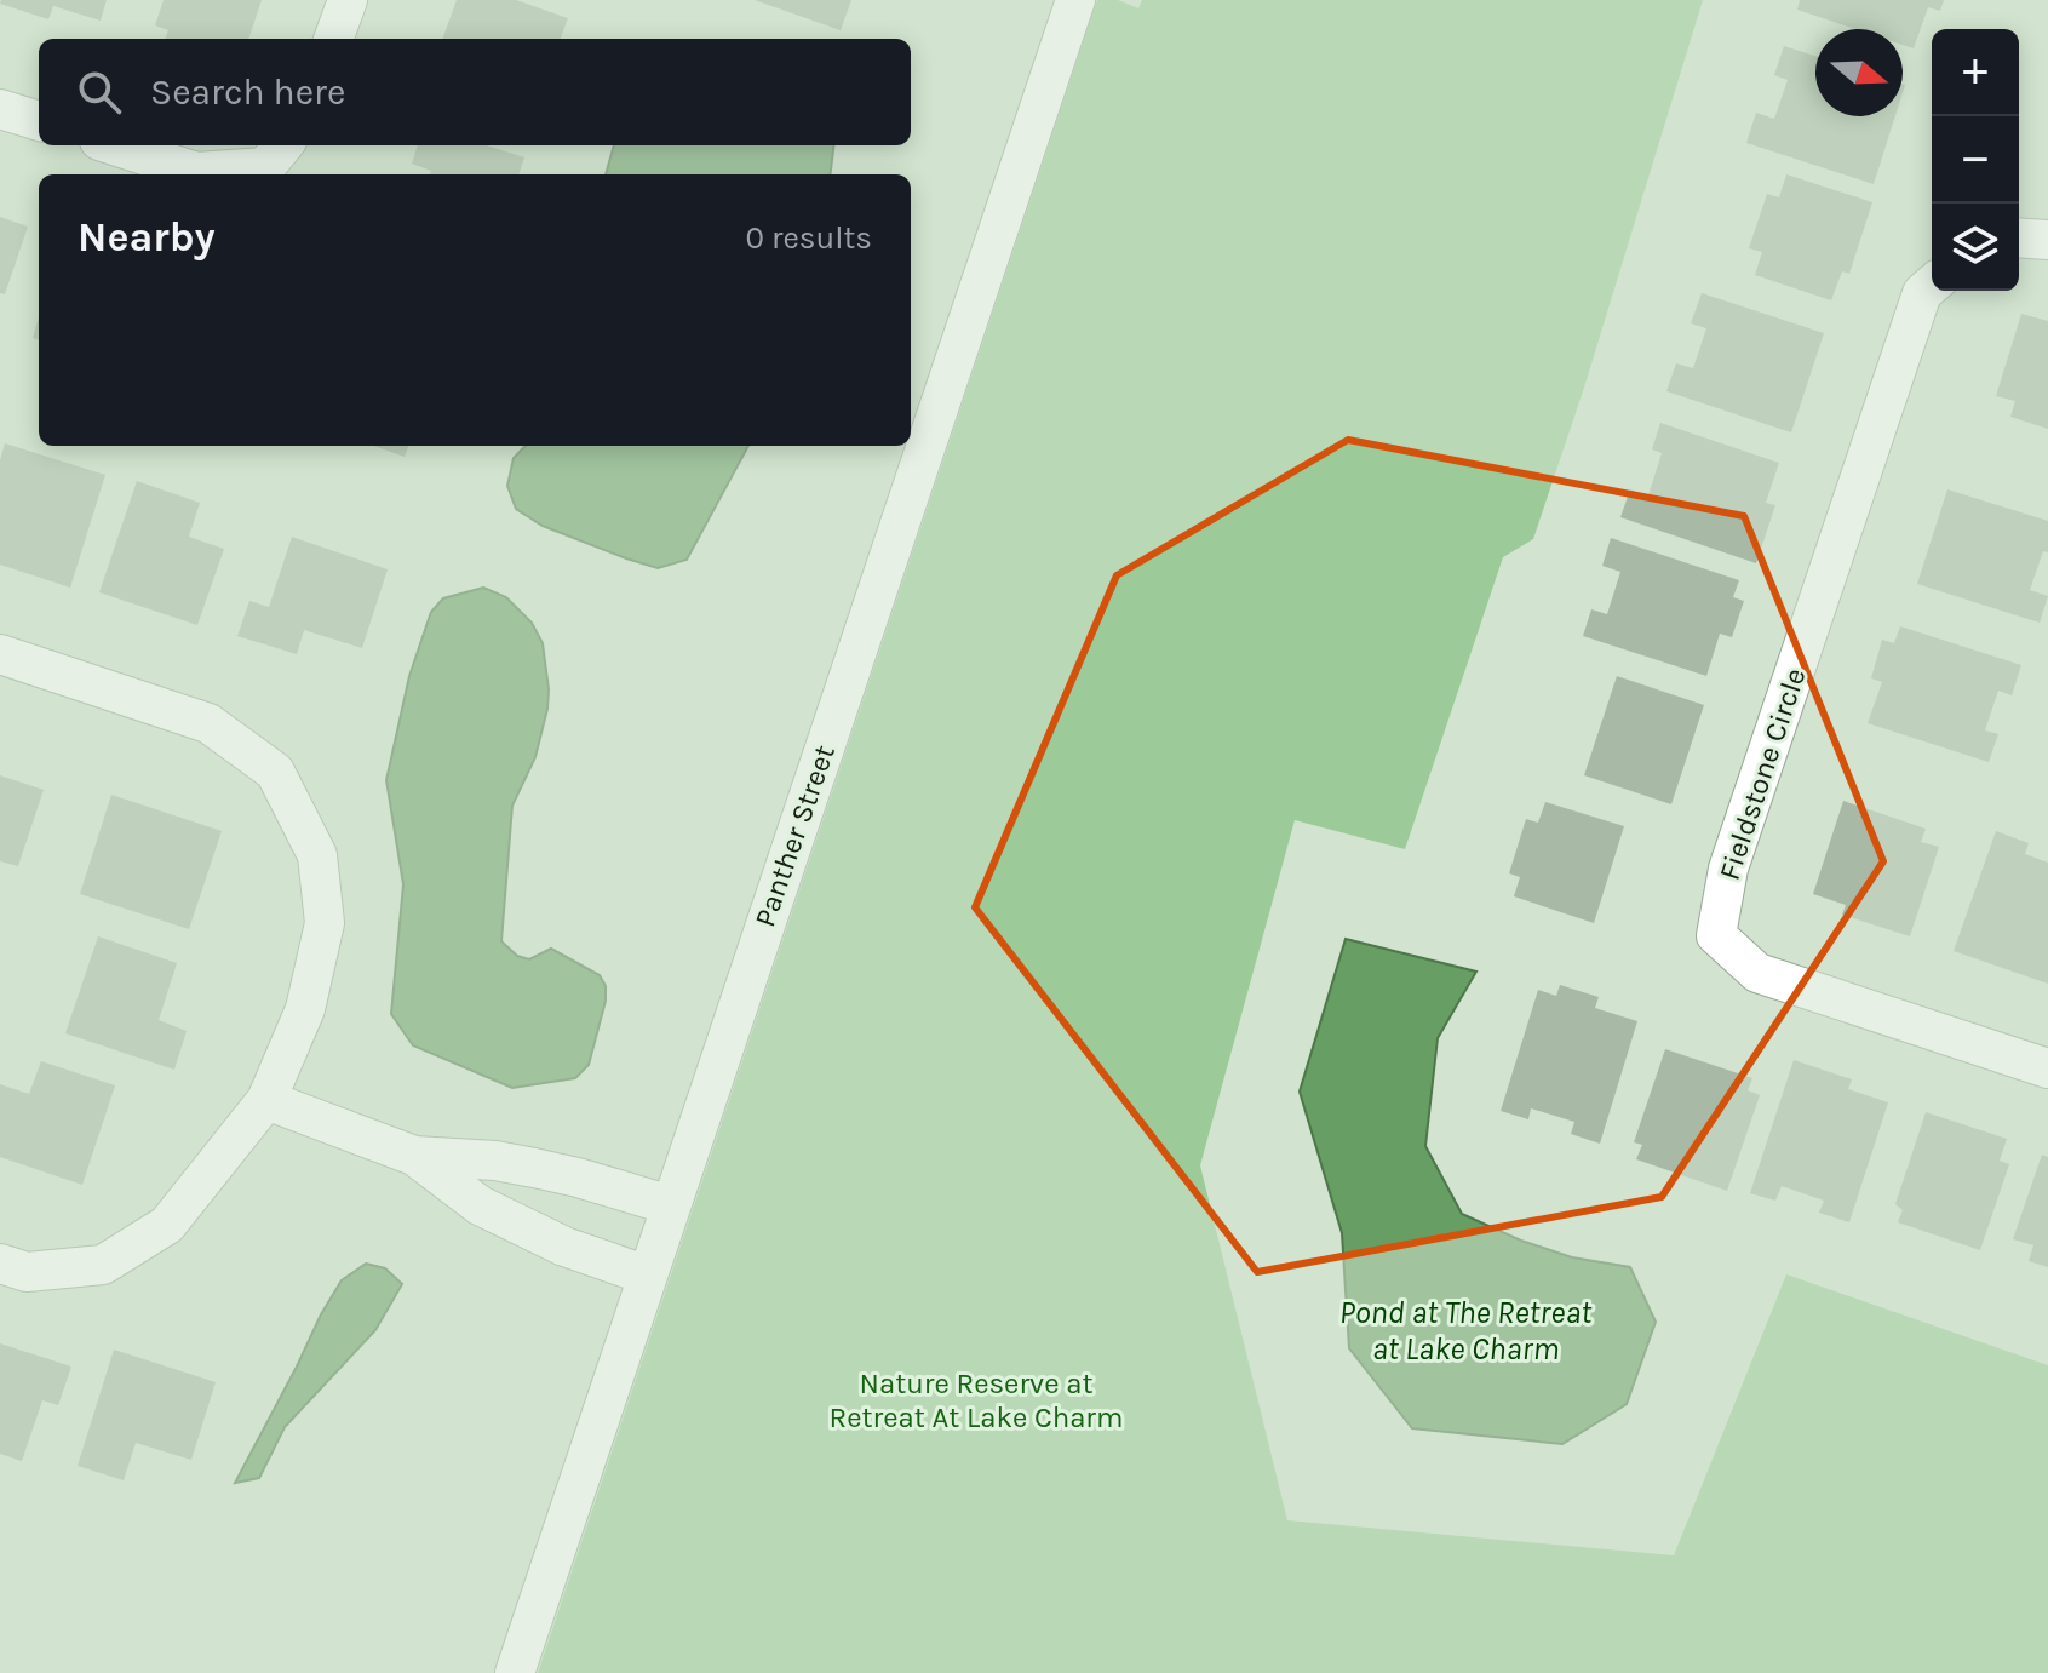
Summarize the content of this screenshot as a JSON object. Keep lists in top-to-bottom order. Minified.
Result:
{"streets":{"street":["Fieldstone Circle","Panther Street"]},"water":["Pond at The Retreat at Lake Charm"],"parks":["Nature Reserve at Retreat At Lake Charm"],"north":"right","page":{"map_buttons":["+","−"],"search":"Search here","heading":["Nearby","0 results"]}}
